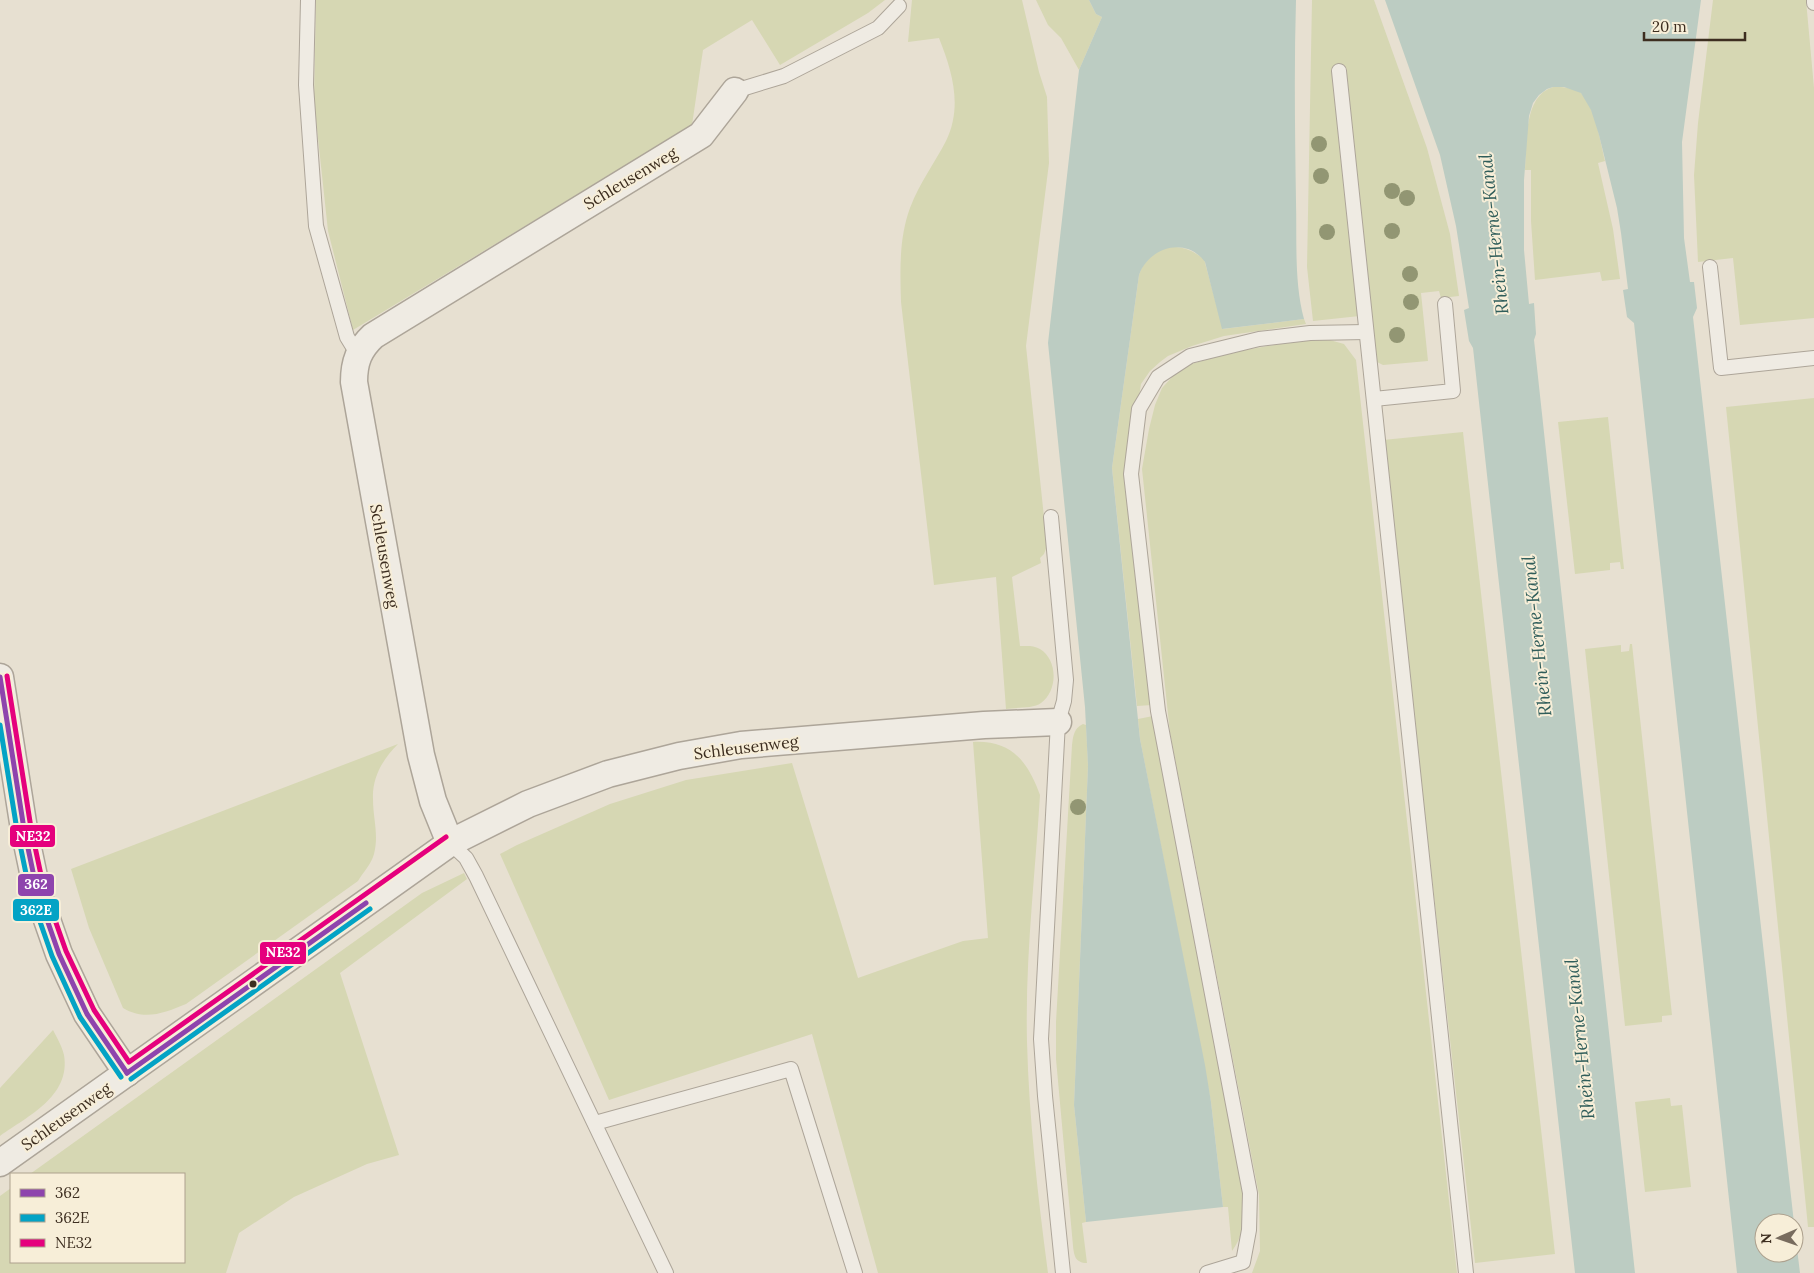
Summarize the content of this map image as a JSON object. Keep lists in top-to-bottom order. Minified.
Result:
{"streets":{"street":["Schleusenweg"]},"water":["Rhein-Herne-Kanal"],"lines":["transit line NE32","transit line 362","transit line 362E"],"legend":["362","362E","NE32"],"scale_bar":"20 m","north":"left"}
